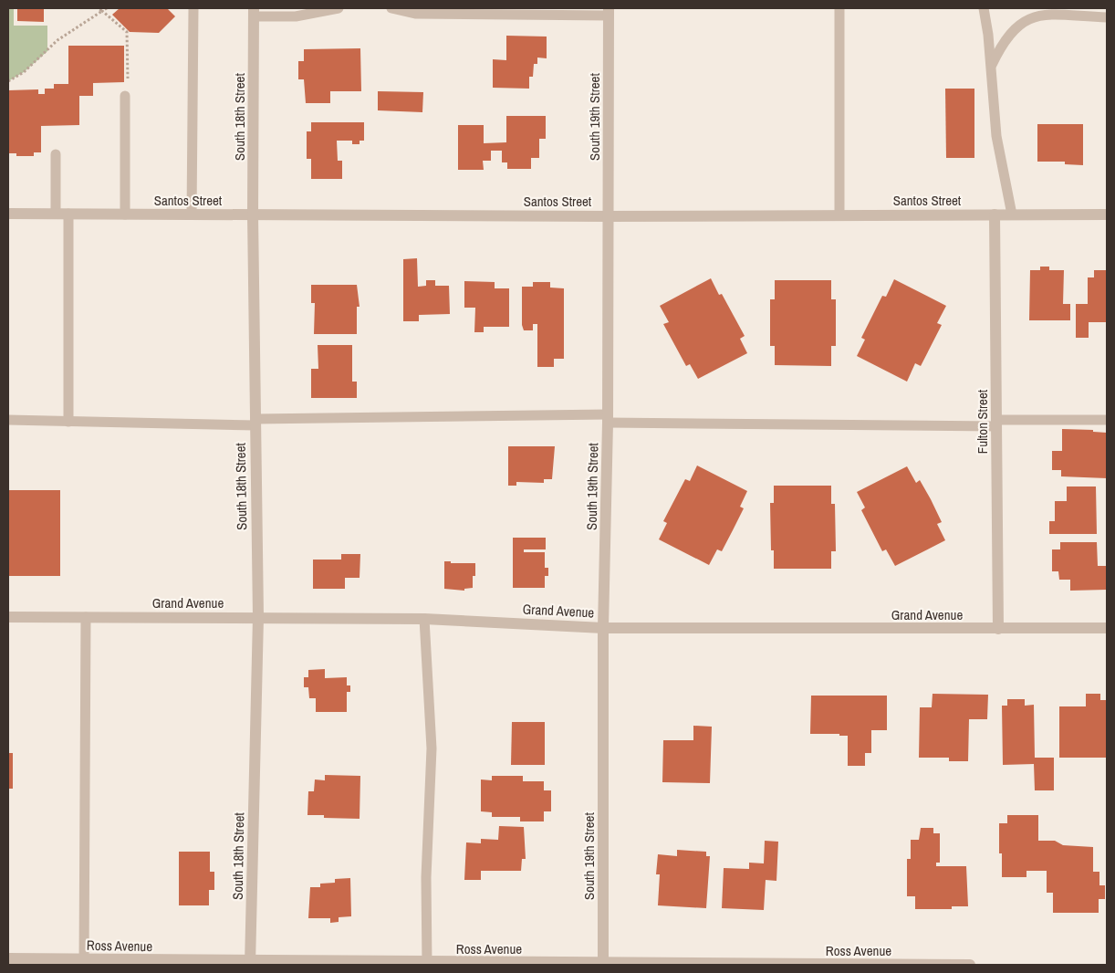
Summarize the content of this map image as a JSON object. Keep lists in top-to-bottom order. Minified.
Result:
{"streets":{"street":["South 18th Street","South 19th Street","Santos Street","Fulton Street","Grand Avenue","Ross Avenue"]},"crossings":[["South 18th Street","Santos Street"],["South 18th Street","Grand Avenue"],["South 18th Street","Ross Avenue"],["South 19th Street","Santos Street"],["South 19th Street","Grand Avenue"],["South 19th Street","Ross Avenue"],["Santos Street","Fulton Street"],["Fulton Street","Grand Avenue"]]}
